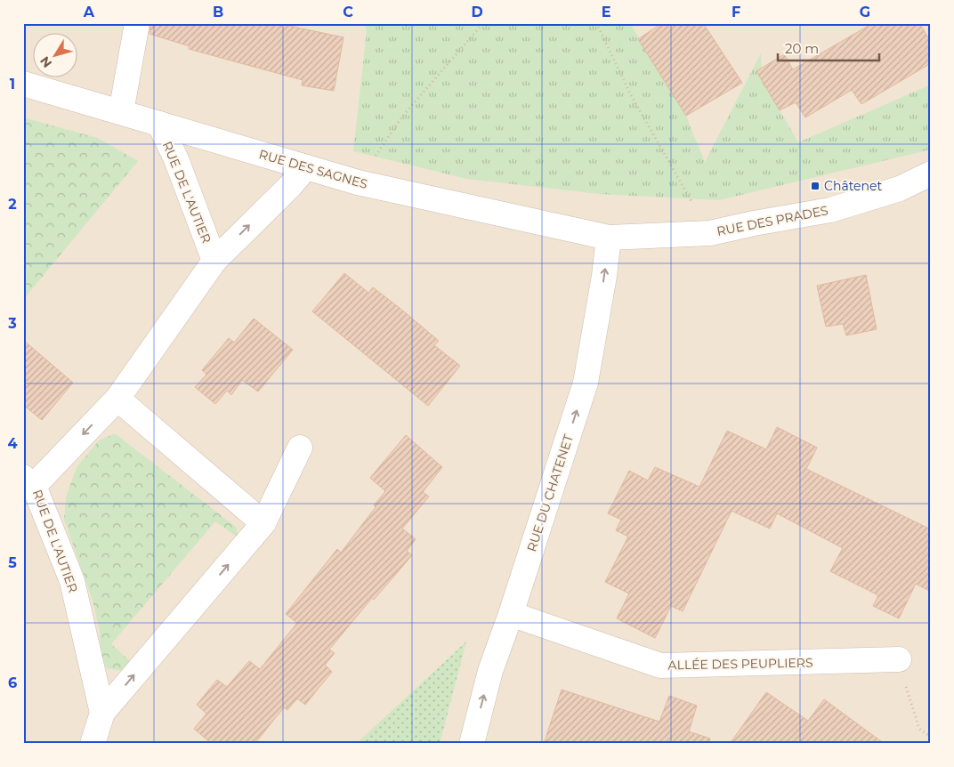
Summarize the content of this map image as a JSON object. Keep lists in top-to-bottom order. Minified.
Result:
{"streets":{"street":["RUE DES SAGNES","RUE DE L'AUTIER","RUE DES PRADES","RUE DU CHATENET","ALLÉE DES PEUPLIERS"]},"crossings":[["RUE DES SAGNES","RUE DE L'AUTIER"],["RUE DES SAGNES","RUE DES PRADES"],["RUE DES SAGNES","RUE DU CHATENET"],["RUE DES PRADES","RUE DU CHATENET"],["RUE DU CHATENET","ALLÉE DES PEUPLIERS"]],"one_way":["RUE DU CHATENET"],"places":{"transit":["Châtenet"]},"scale_bar":"20 m","north":"bottom left","grid":{"columns":["A","B","C","D","E","F","G"],"rows":["1","2","3","4","5","6"]}}
